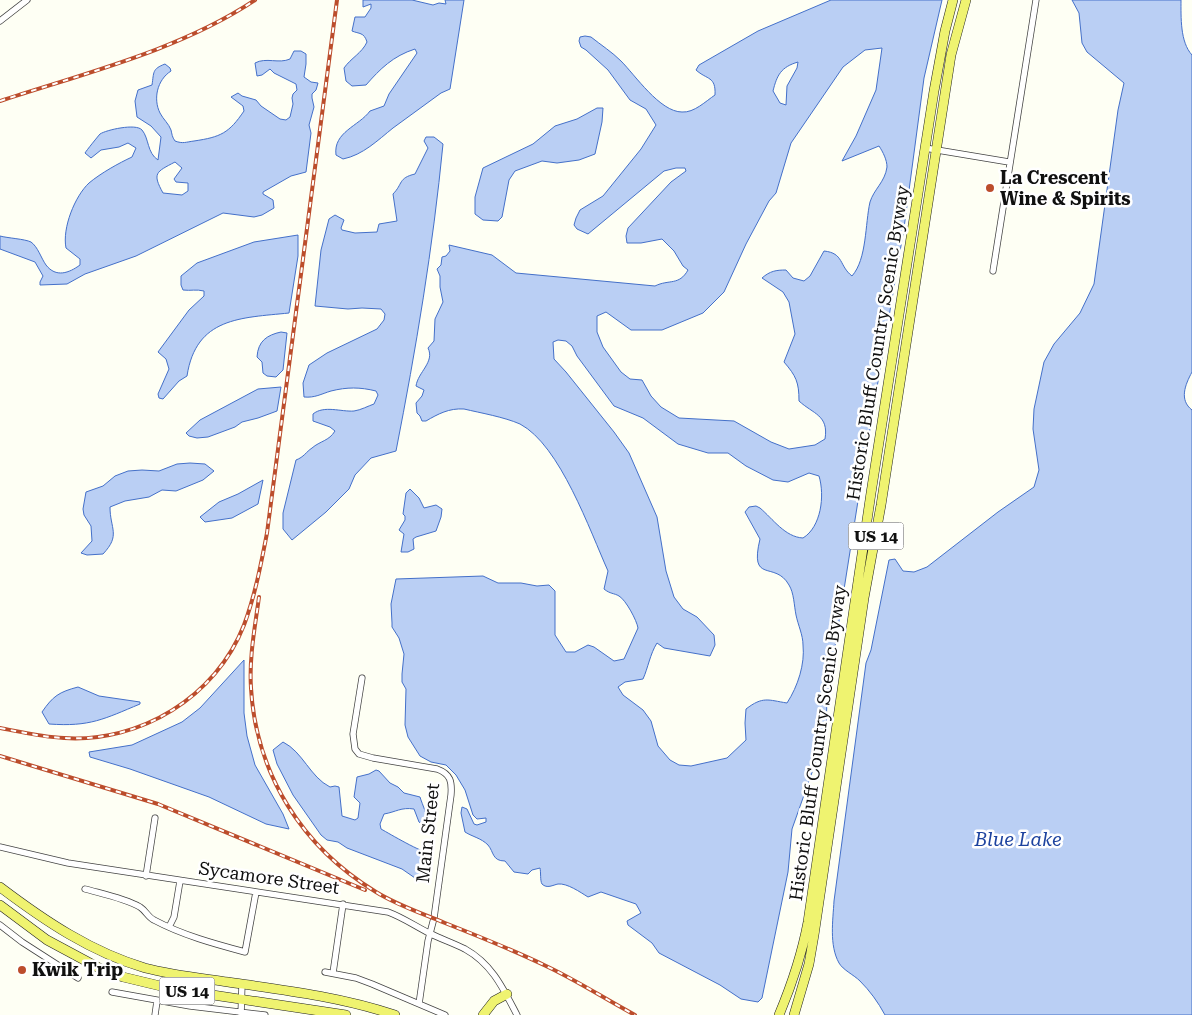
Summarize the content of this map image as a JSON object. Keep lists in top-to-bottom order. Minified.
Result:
{"streets":{"main road":["Historic Bluff Country Scenic Byway","US 14"],"street":["Main Street","Sycamore Street"]},"crossings":[["Main Street","Sycamore Street"]],"water":["Blue Lake"],"places":["La Crescent Wine & Spirits","Kwik Trip"]}
